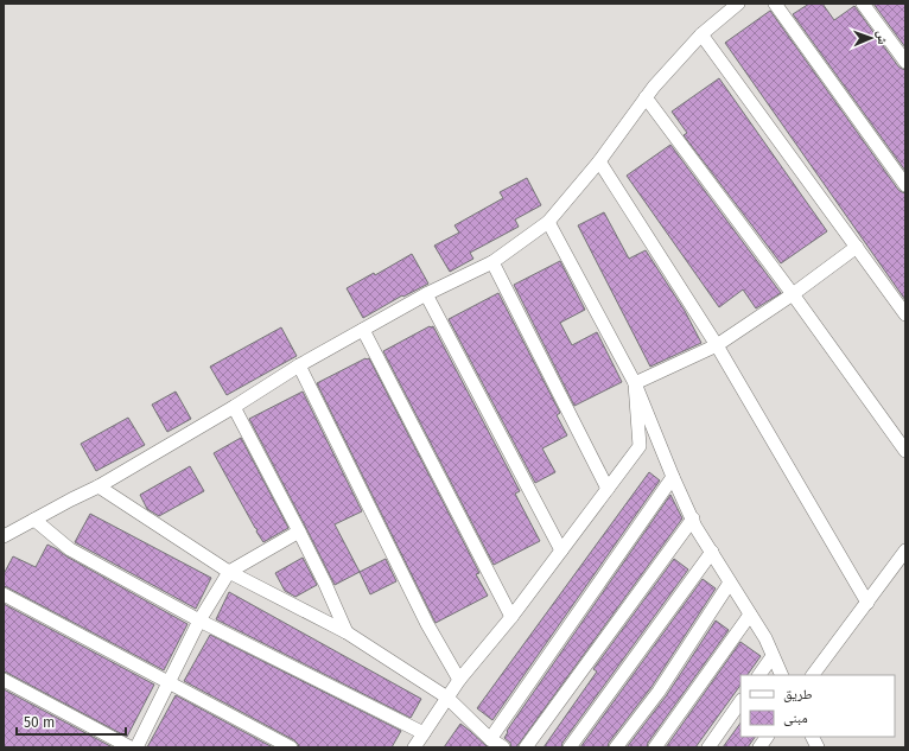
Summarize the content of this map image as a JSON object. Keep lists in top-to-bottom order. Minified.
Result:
{"legend":["طريق","مبنى"],"scale_bar":"50 m","north":"right"}
